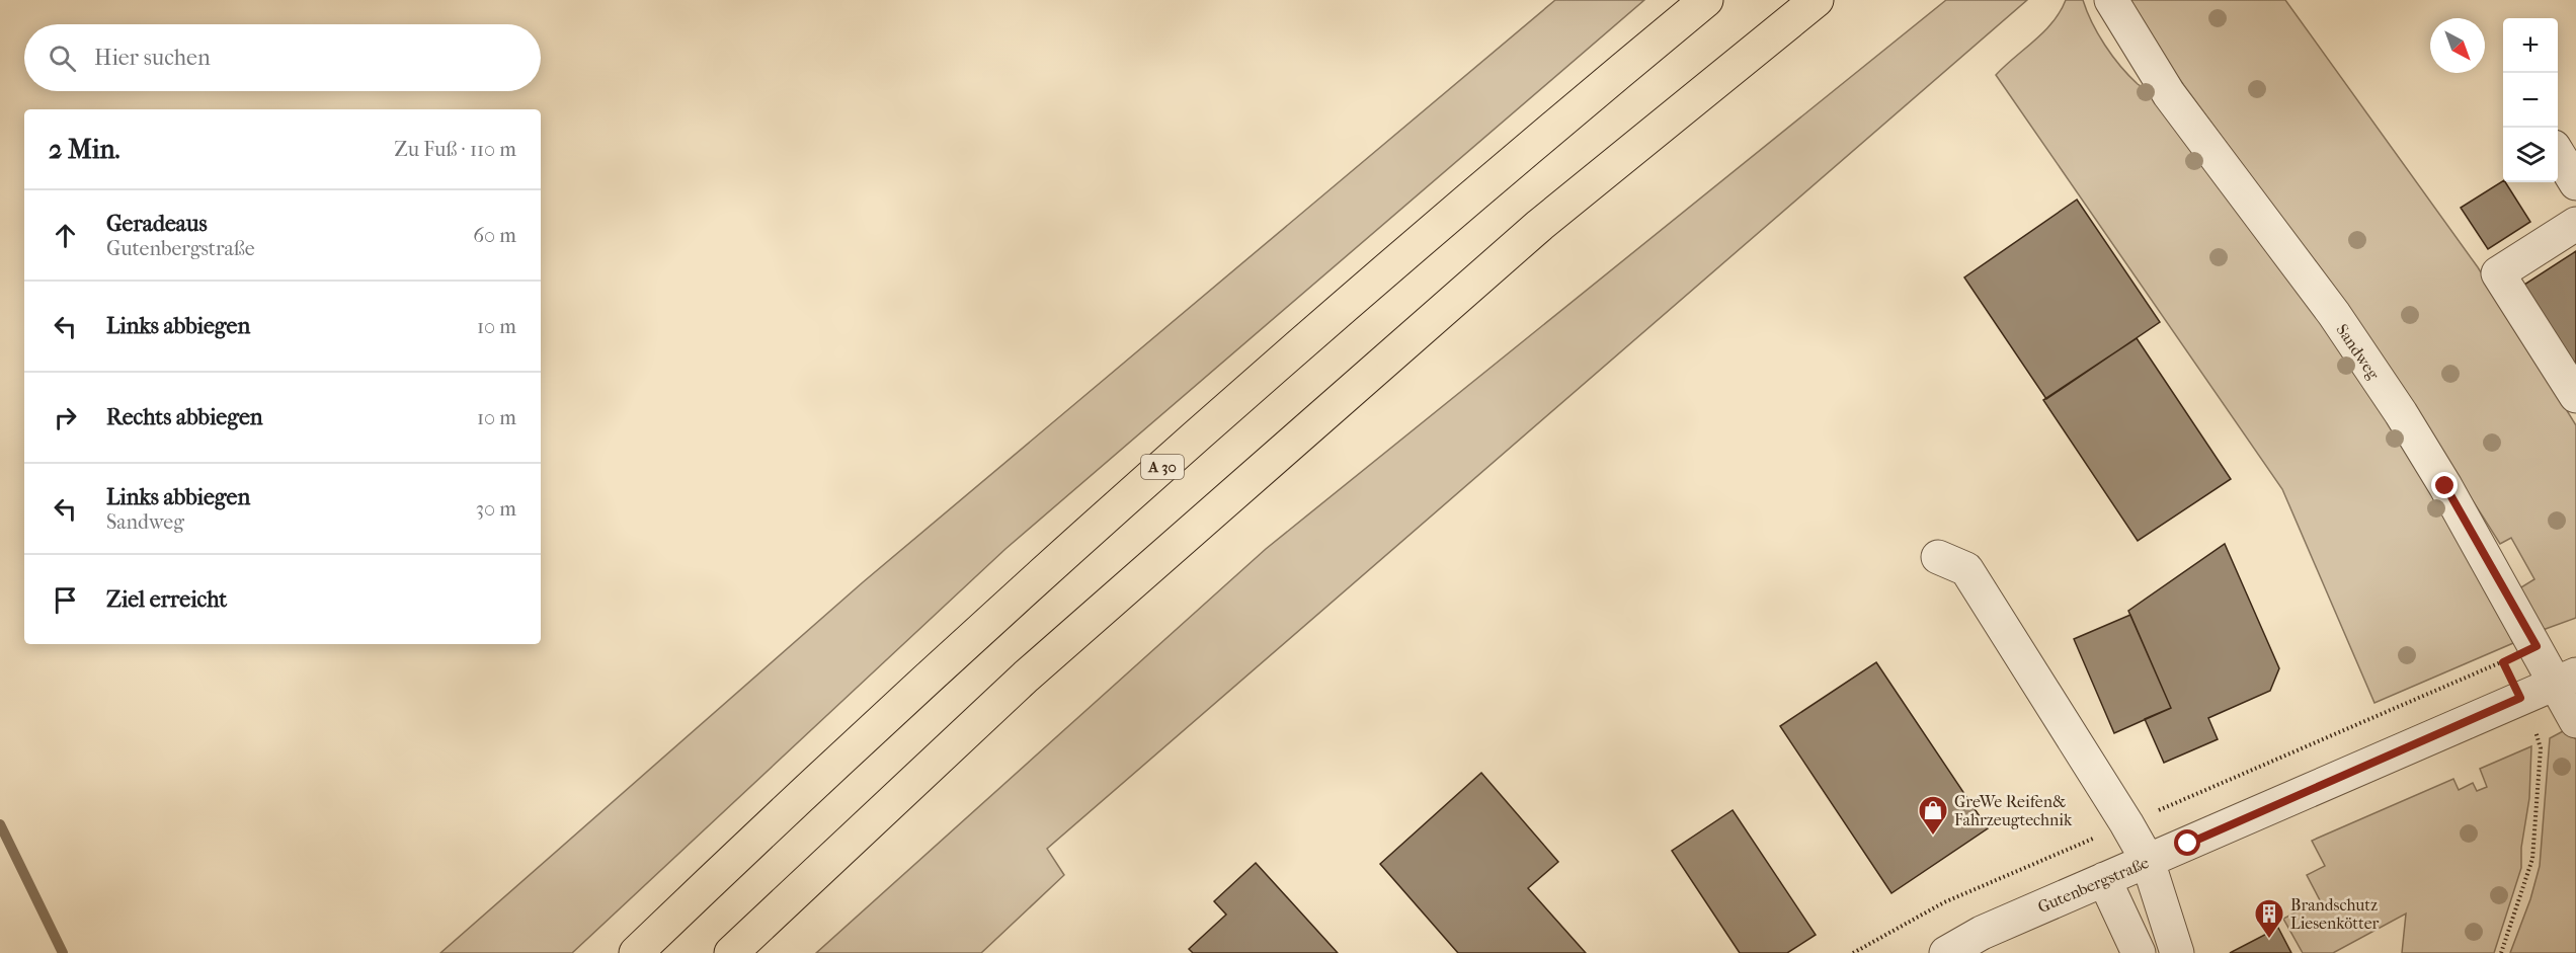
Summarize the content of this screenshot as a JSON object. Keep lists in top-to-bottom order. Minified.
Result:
{"streets":{"highway":["A 30"],"street":["Sandweg","Gutenbergstraße"]},"crossings":[["Sandweg","Gutenbergstraße"]],"places":{"shop":["GreWe Reifen& Fahrzeugtechnik"],"building":["Brandschutz Liesenkötter"]},"north":"bottom right","page":{"map_buttons":["+","−"],"search":"Hier suchen","heading":["2 Min.","Zu Fuß · 110 m"],"list":[["Geradeaus","Gutenbergstraße","60 m"],["Links abbiegen","10 m"],["Rechts abbiegen","10 m"],["Links abbiegen","Sandweg","30 m"],"Ziel erreicht"]}}
